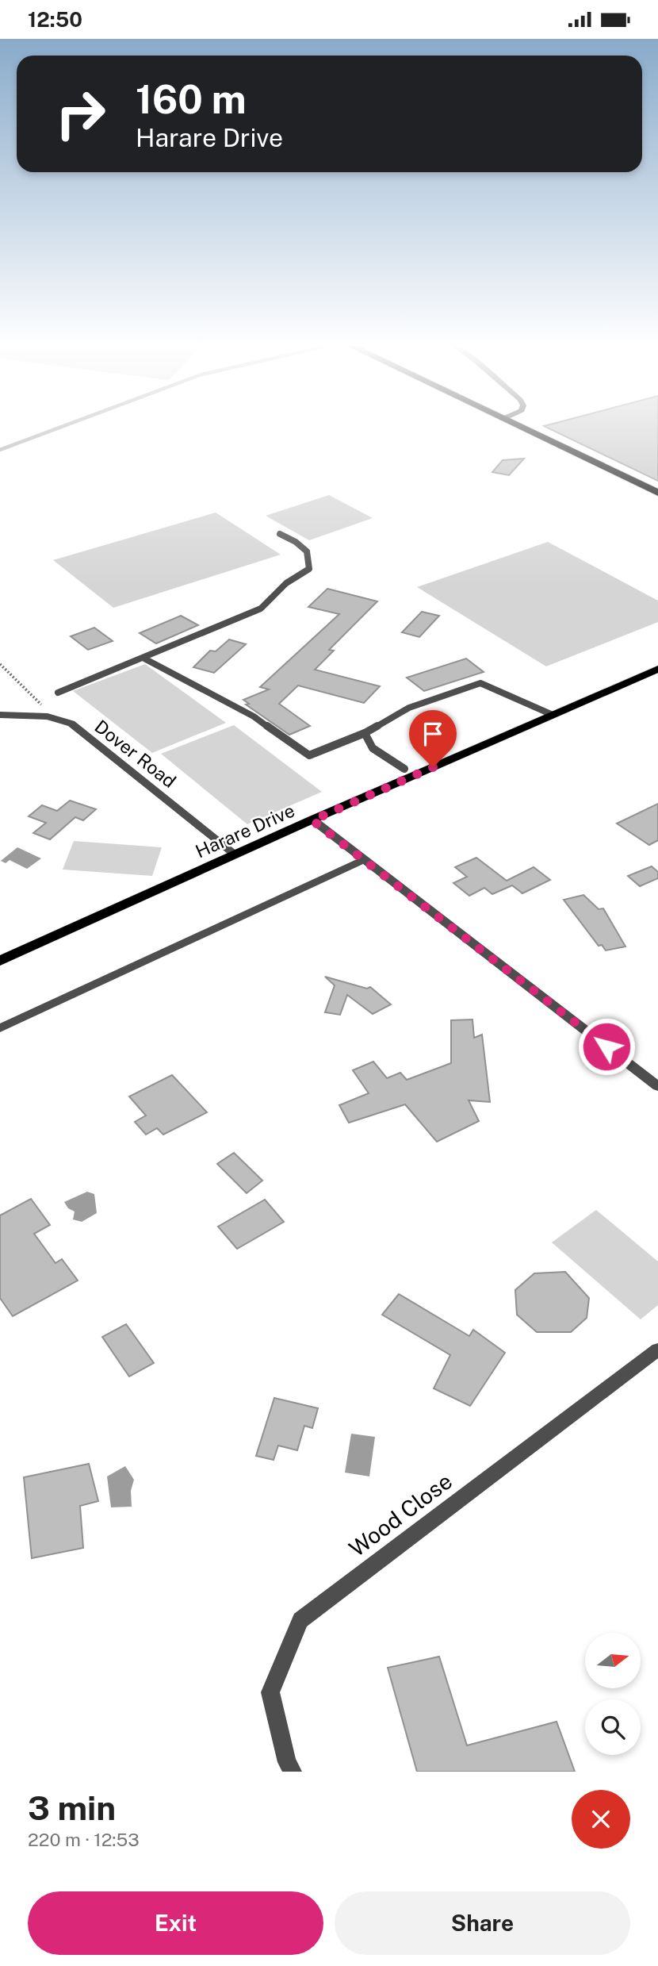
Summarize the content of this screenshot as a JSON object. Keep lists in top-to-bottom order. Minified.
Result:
{"streets":{"main road":["Harare Drive"],"street":["Dover Road","Wood Close"]},"crossings":[["Dover Road","Harare Drive"]],"north":"right","page":{"status":"12:50","turn":["160 m","Harare Drive"],"heading":["3 min","220 m · 12:53"],"buttons":["Exit","Share"]}}
